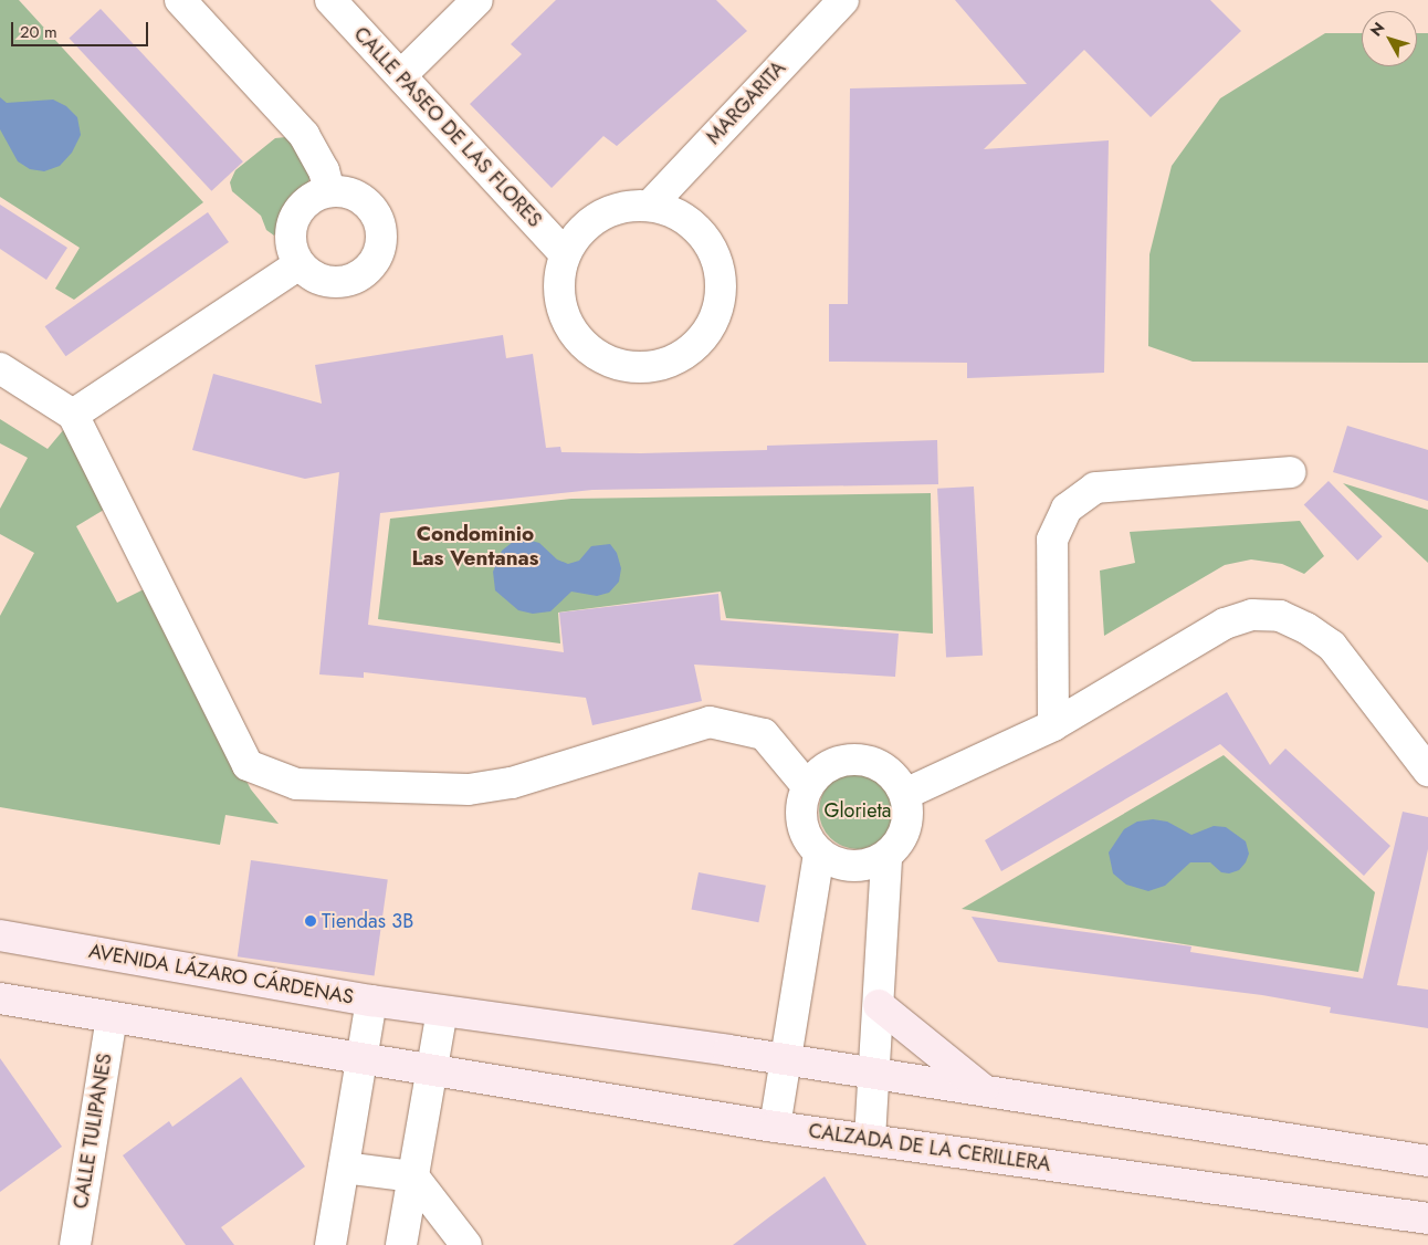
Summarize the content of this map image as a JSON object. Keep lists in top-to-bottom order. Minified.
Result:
{"streets":{"main road":["AVENIDA LÁZARO CÁRDENAS","CALZADA DE LA CERILLERA"],"street":["MARGARITA","CALLE PASEO DE LAS FLORES","CALLE TULIPANES"]},"crossings":[["MARGARITA","CALLE PASEO DE LAS FLORES"]],"districts":["Condominio Las Ventanas"],"parks":["Glorieta"],"places":["Tiendas 3B"],"scale_bar":"20 m","north":"top left"}
